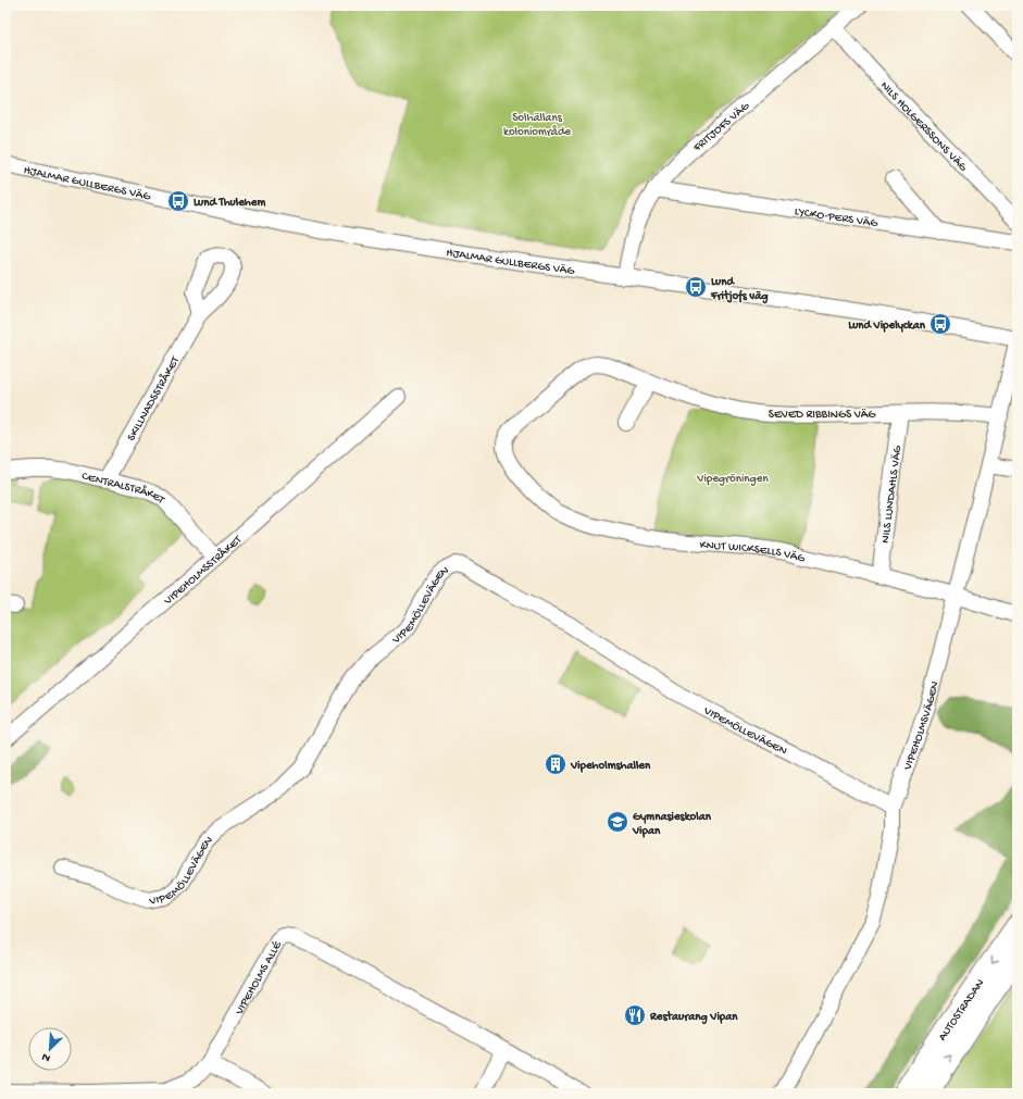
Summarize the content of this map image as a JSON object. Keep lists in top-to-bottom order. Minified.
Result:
{"streets":{"highway":["AUTOSTRADAN"],"street":["NILS HOLGERSSONS VÄG","FRITJOFS VÄG","HJALMAR GULLBERGS VÄG","LYCKO-PERS VÄG","SKILLNADSSTRÅKET","SEVED RIBBINGS VÄG","CENTRALSTRÅKET","NILS LUNDAHLS VÄG","KNUT WICKSELLS VÄG","VIPEHOLMSSTRÅKET","VIPEMÖLLEVÄGEN","VIPEHOLMSVÄGEN","VIPEHOLMS ALLÉ"]},"crossings":[["NILS HOLGERSSONS VÄG","FRITJOFS VÄG"],["FRITJOFS VÄG","HJALMAR GULLBERGS VÄG"],["FRITJOFS VÄG","LYCKO-PERS VÄG"],["HJALMAR GULLBERGS VÄG","VIPEHOLMSVÄGEN"],["SKILLNADSSTRÅKET","CENTRALSTRÅKET"],["SEVED RIBBINGS VÄG","NILS LUNDAHLS VÄG"],["SEVED RIBBINGS VÄG","KNUT WICKSELLS VÄG"],["SEVED RIBBINGS VÄG","VIPEHOLMSVÄGEN"],["CENTRALSTRÅKET","VIPEHOLMSSTRÅKET"],["NILS LUNDAHLS VÄG","KNUT WICKSELLS VÄG"],["KNUT WICKSELLS VÄG","VIPEHOLMSVÄGEN"],["VIPEMÖLLEVÄGEN","VIPEHOLMSVÄGEN"]],"parks":["Solhällans koloniområde","Vipegröningen"],"places":{"bus stop":["Lund Thulehem","Lund Fritjofs väg","Lund Vipelyckan"],"building":["Vipeholmshallen"],"school or university":["Gymnasieskolan Vipan"],"restaurant":["Restaurang Vipan"]},"north":"bottom left"}
